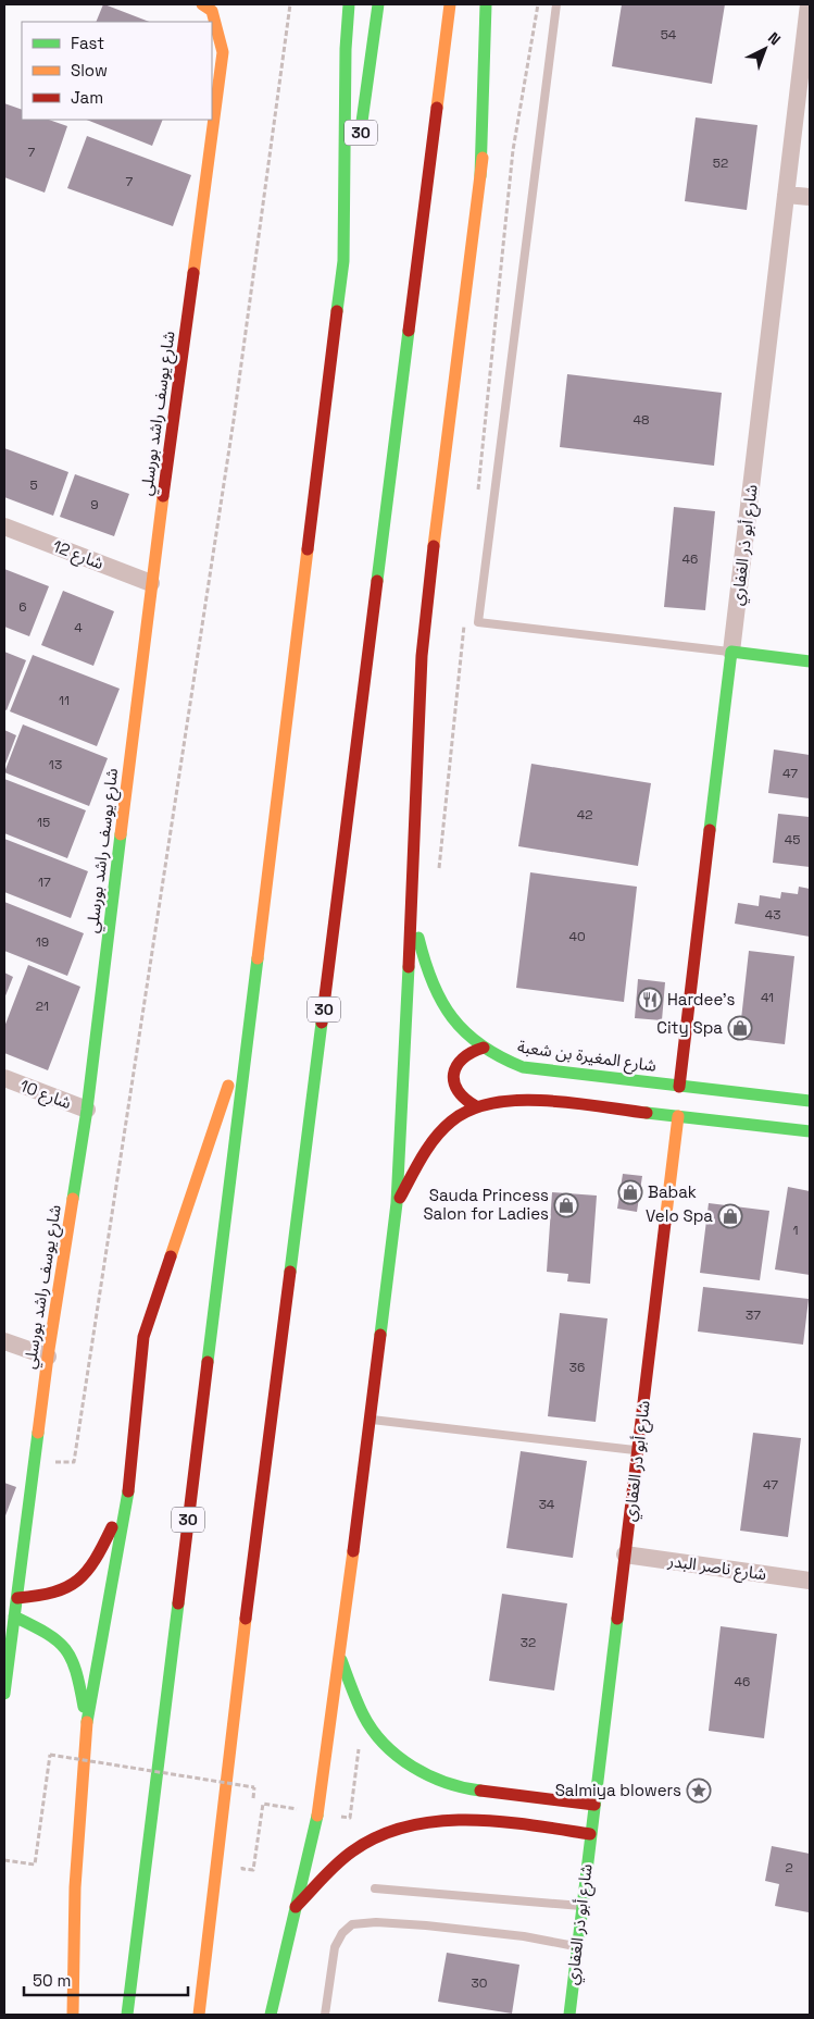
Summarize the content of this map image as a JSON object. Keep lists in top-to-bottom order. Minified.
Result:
{"streets":{"main road":["30","شارع يوسف راشد بورسلي","شارع أبو ذر الغفاري","شارع المغيرة بن شعبة"],"street":["شارع 12","شارع 10","شارع ناصر البدر"]},"crossings":[["شارع يوسف راشد بورسلي","شارع 12"],["شارع يوسف راشد بورسلي","شارع 10"],["شارع أبو ذر الغفاري","شارع المغيرة بن شعبة"],["شارع أبو ذر الغفاري","شارع ناصر البدر"]],"places":{"restaurant":["Hardee's"],"shop":["City Spa","Babak","Sauda Princess Salon for Ladies","Velo Spa"],"place":["Salmiya blowers"]},"house_numbers":["54","7","52","7","48","5","9","46","6","4","11","13","47","42","15","45","17","43","40","19","41","21","1","37","36","47","34","32","46","2","30"],"legend":["Fast","Slow","Jam"],"scale_bar":"50 m","north":"top right"}
